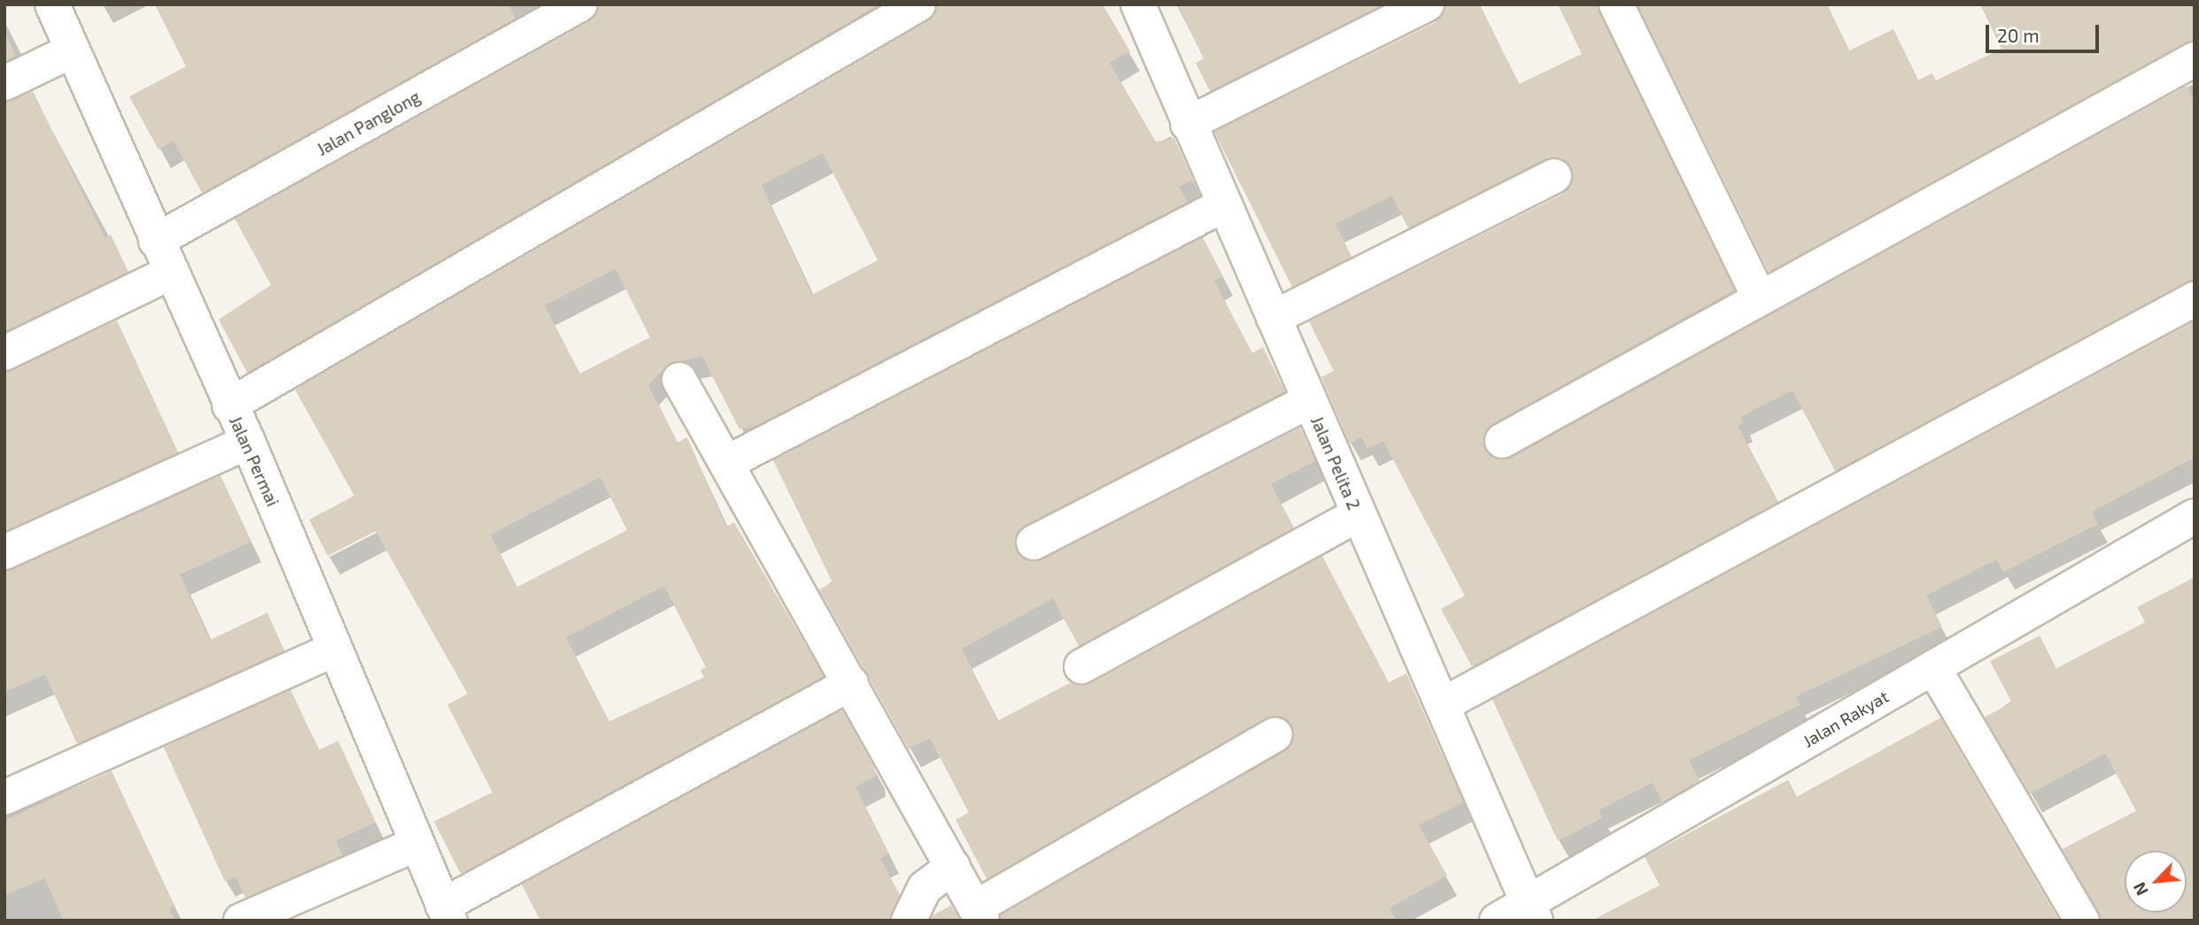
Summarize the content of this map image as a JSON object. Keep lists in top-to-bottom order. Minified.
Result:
{"streets":{"street":["Jalan Panglong","Jalan Permai","Jalan Pelita 2","Jalan Rakyat"]},"crossings":[["Jalan Panglong","Jalan Permai"],["Jalan Pelita 2","Jalan Rakyat"]],"scale_bar":"20 m","north":"bottom left"}
